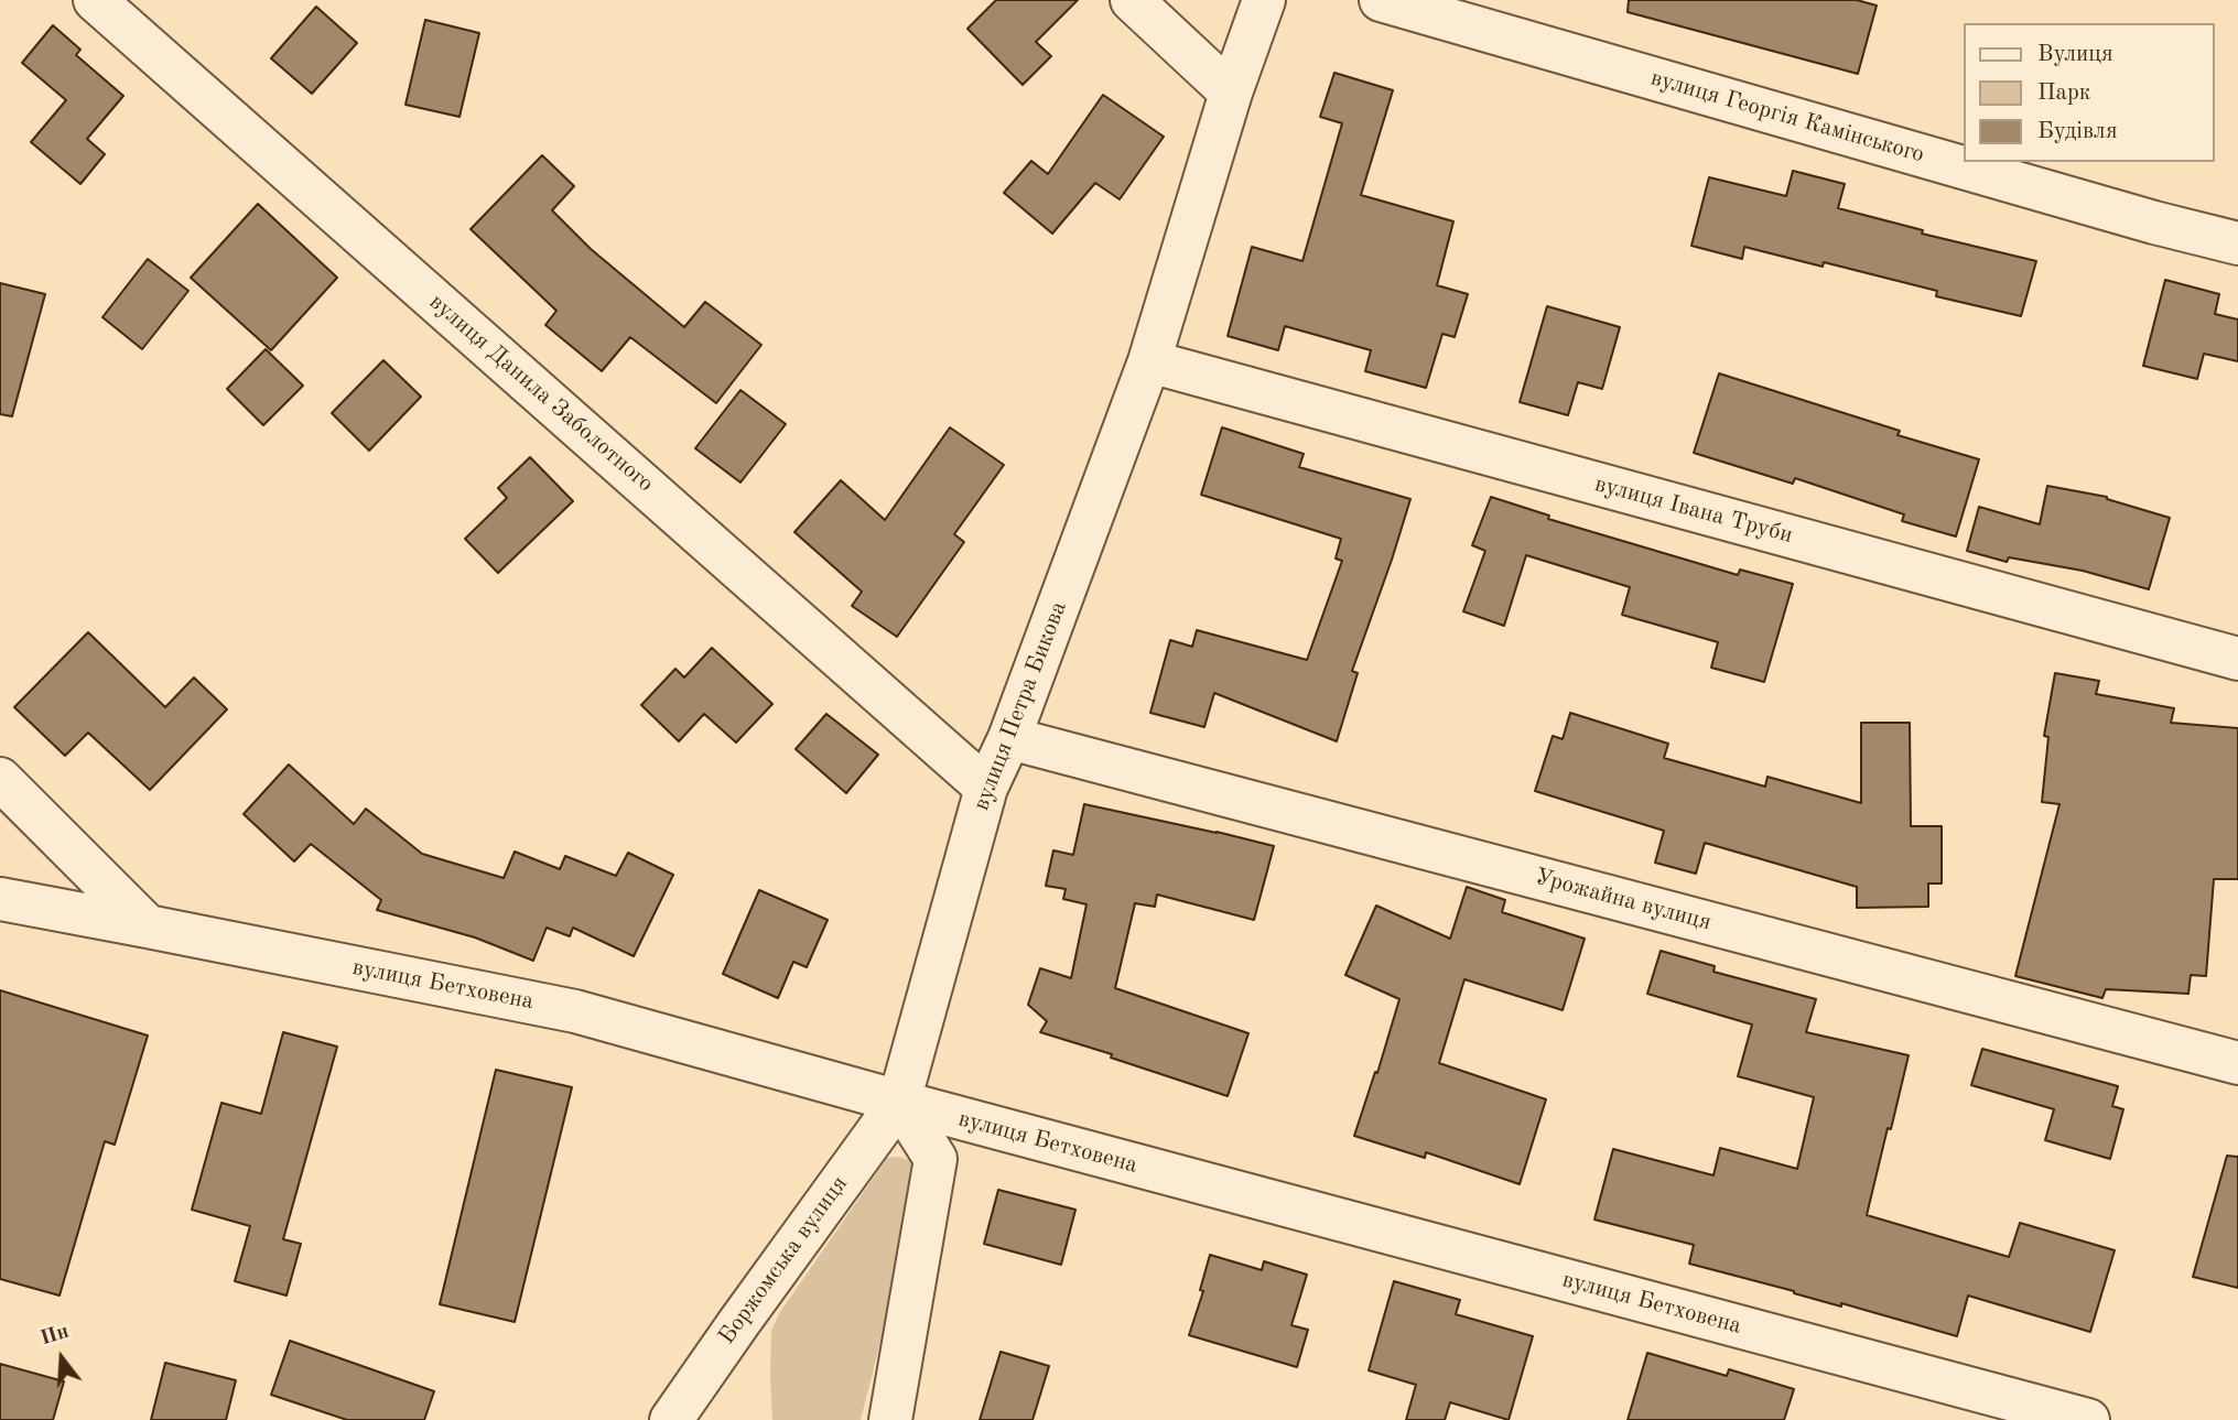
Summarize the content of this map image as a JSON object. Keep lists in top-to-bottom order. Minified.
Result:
{"streets":{"street":["вулиця Георгія Камінського","вулиця Данила Заболотного","вулиця Івана Труби","вулиця Петра Бикова","Урожайна вулиця","вулиця Бетховена","Боржомська вулиця"]},"crossings":[["вулиця Данила Заболотного","вулиця Петра Бикова"],["вулиця Івана Труби","вулиця Петра Бикова"],["вулиця Петра Бикова","Урожайна вулиця"],["вулиця Петра Бикова","вулиця Бетховена"],["вулиця Петра Бикова","Боржомська вулиця"],["вулиця Бетховена","Боржомська вулиця"]],"legend":["Вулиця","Парк","Будівля"],"north":"top"}
